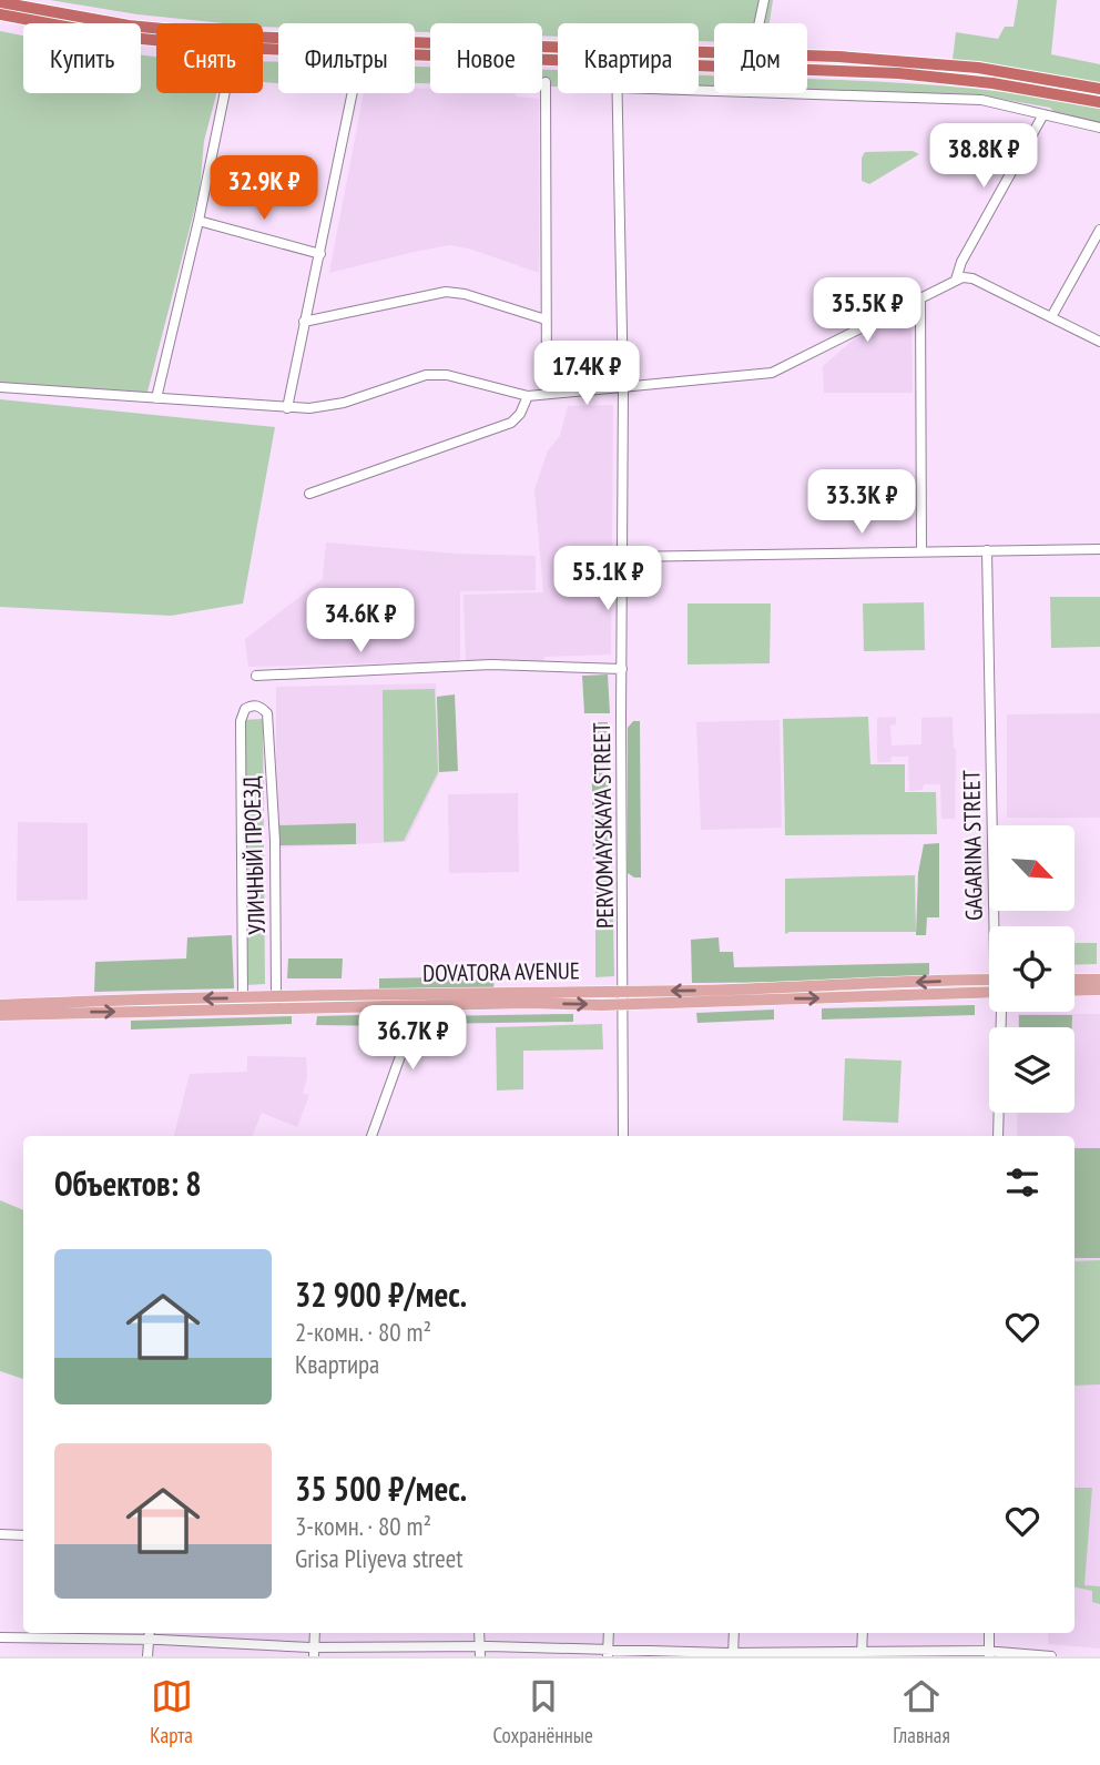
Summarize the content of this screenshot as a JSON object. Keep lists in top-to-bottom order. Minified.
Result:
{"streets":{"main road":["DOVATORA AVENUE"],"street":["PERVOMAYSKAYA STREET","GAGARINA STREET","УЛИЧНЫЙ ПРОЕЗД"]},"crossings":[["PERVOMAYSKAYA STREET","DOVATORA AVENUE"],["УЛИЧНЫЙ ПРОЕЗД","DOVATORA AVENUE"]],"north":"bottom right","page":{"chip":["Купить","Снять","Фильтры","Новое","Квартира","Дом"],"price":["38.8K ₽","32.9K ₽","35.5K ₽","17.4K ₽","33.3K ₽","55.1K ₽","34.6K ₽","36.7K ₽"],"heading":"Объектов: 8","list":[{"name":"32 900 ₽/мес.","note":"2-комн. · 80 m² · Квартира"},{"name":"35 500 ₽/мес.","note":"3-комн. · 80 m² · Grisa Pliyeva street"}],"tabs":["Карта","Сохранённые","Главная"]}}
